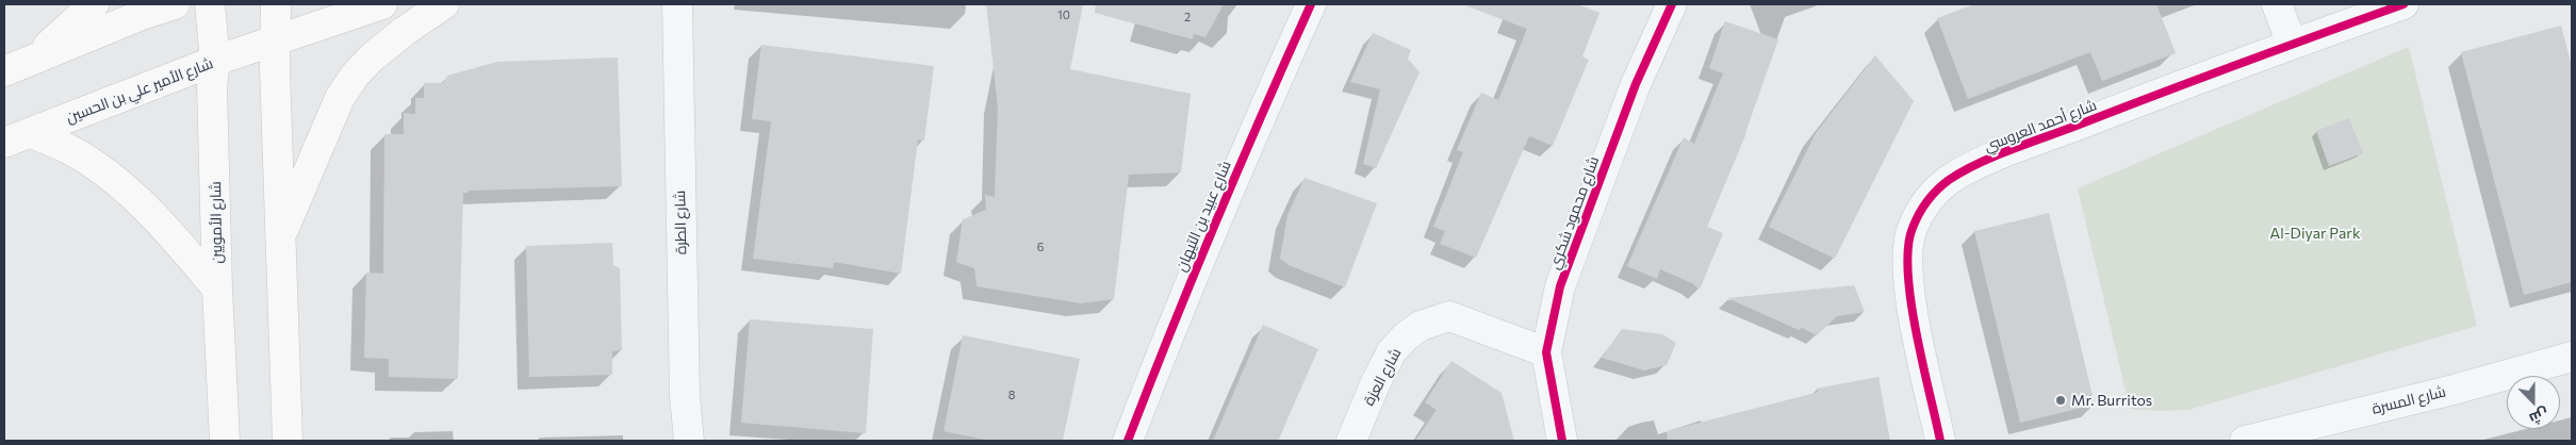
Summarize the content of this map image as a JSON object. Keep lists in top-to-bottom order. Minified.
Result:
{"streets":{"main road":["شارع الأمير علي بن الحسين","شارع الأمويين"],"street":["شارع أحمد العروسي","شارع محمود شكري","شارع عبيد بن التيهان","شارع الطرة","شارع العزة","شارع المسرة"]},"crossings":[["شارع الأمير علي بن الحسين","شارع الأمويين"],["شارع محمود شكري","شارع العزة"]],"parks":["Al-Diyar Park"],"places":["Mr. Burritos"],"house_numbers":["10","2","6","8"],"north":"bottom"}
